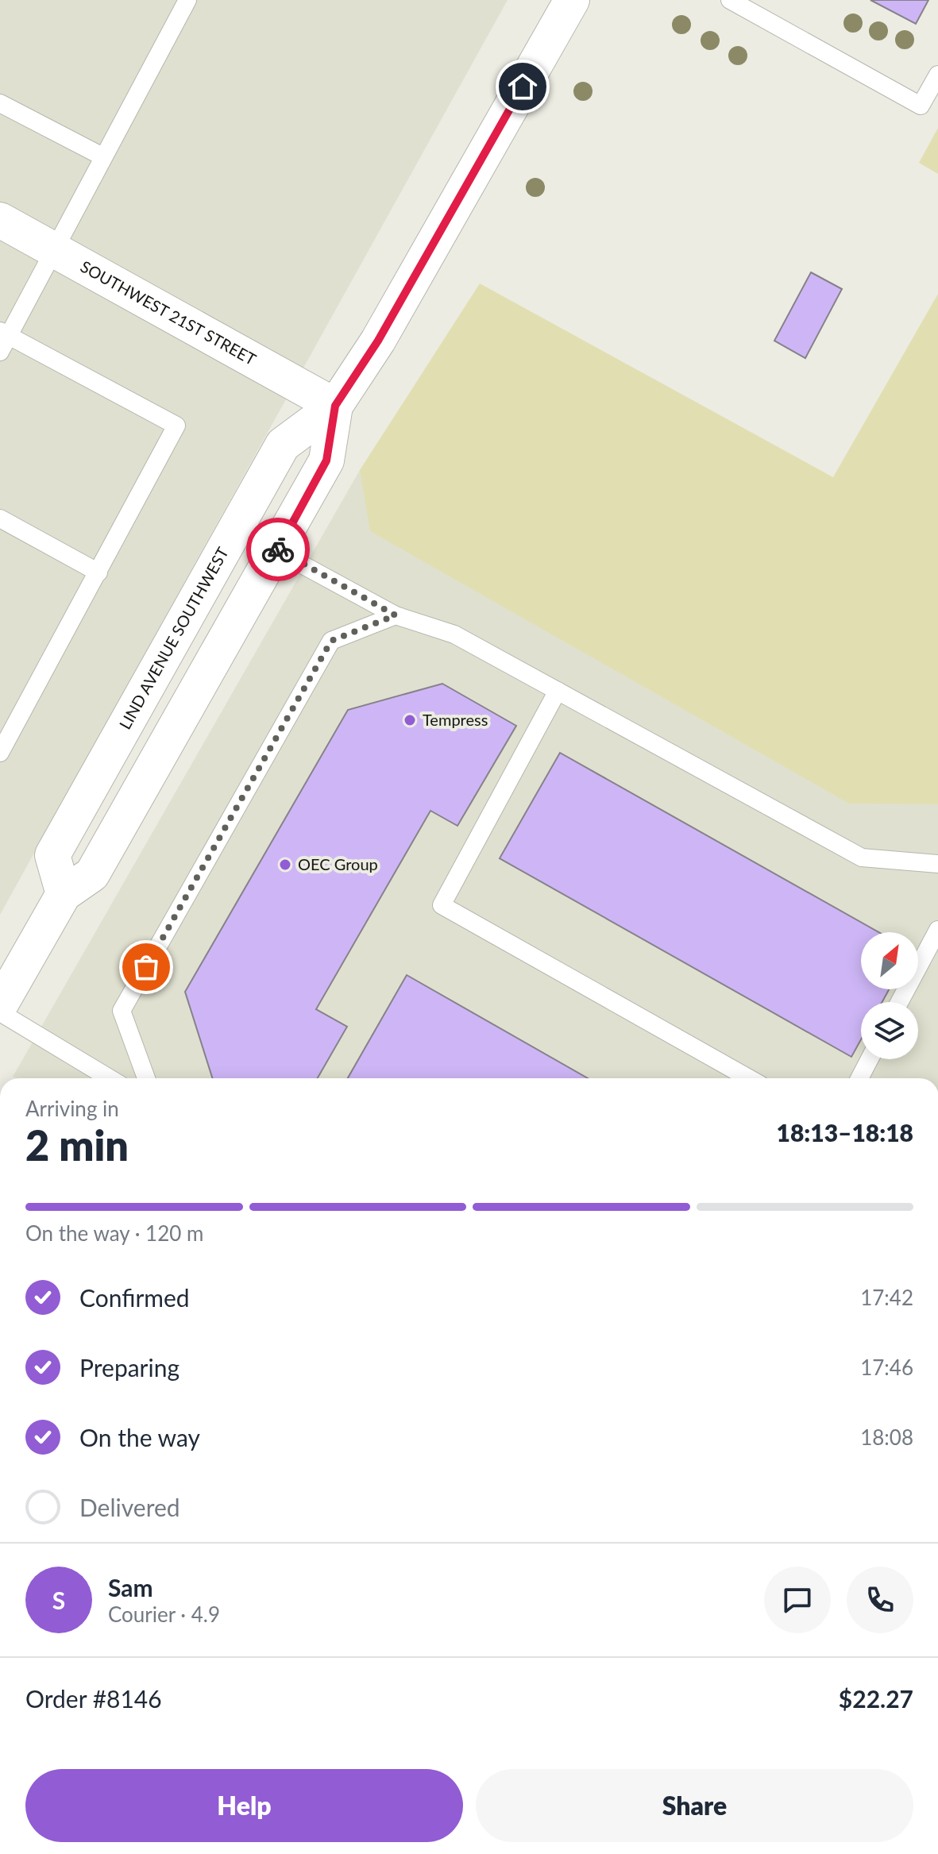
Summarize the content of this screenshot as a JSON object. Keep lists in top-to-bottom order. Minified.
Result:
{"streets":{"main road":["SOUTHWEST 21ST STREET","LIND AVENUE SOUTHWEST"]},"crossings":[["SOUTHWEST 21ST STREET","LIND AVENUE SOUTHWEST"]],"places":["Tempress","OEC Group"],"north":"top right","page":{"heading":["2 min","Arriving in","18:13–18:18"],"panel":["Sam","Courier · 4.9","Order #8146","$22.27"],"bar":"On the way · 120 m","list":[["Confirmed","17:42"],["Preparing","17:46"],["On the way","18:08"],"Delivered"],"round":"S","buttons":["Help","Share"]}}
